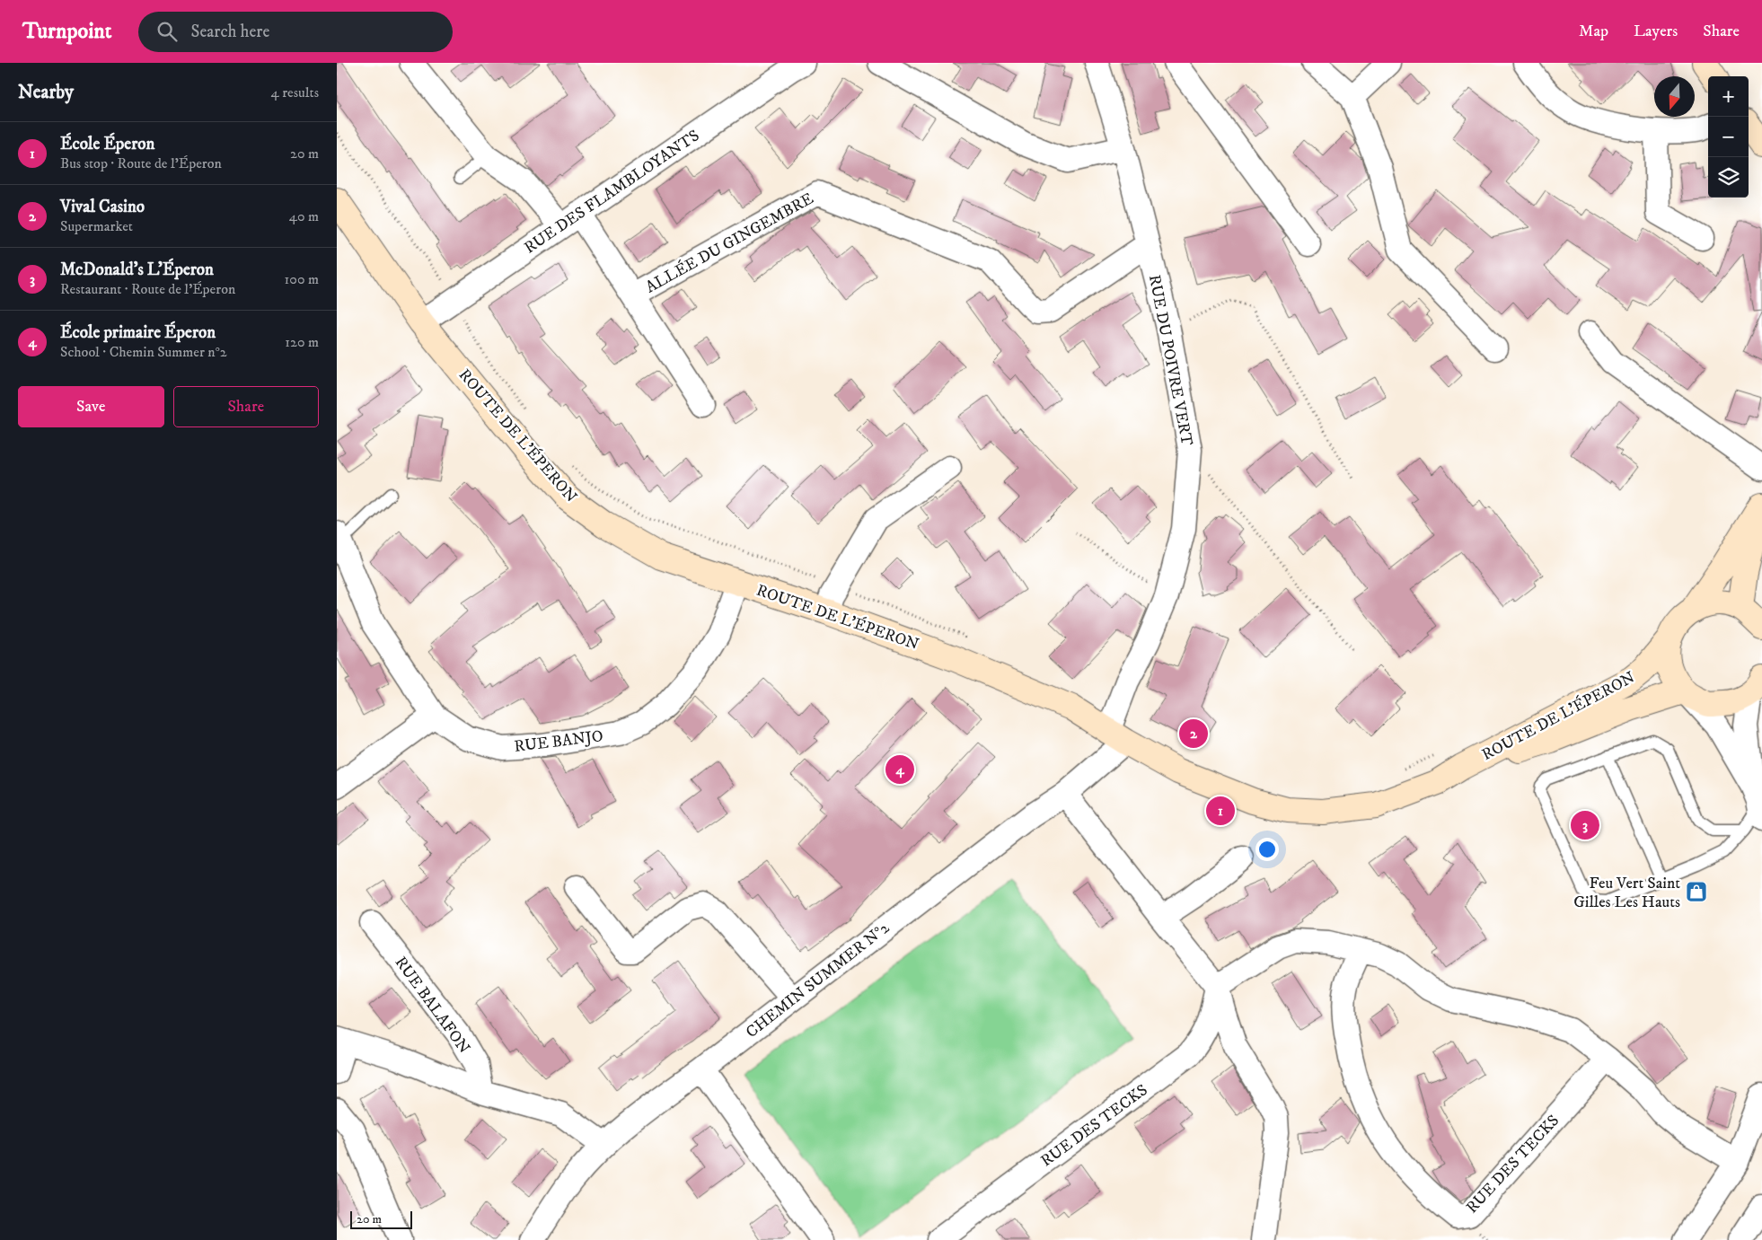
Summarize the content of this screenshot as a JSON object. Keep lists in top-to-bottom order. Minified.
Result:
{"streets":{"main road":["ROUTE DE L'ÉPERON"],"street":["RUE DES FLAMBLOYANTS","ALLÉE DU GINGEMBRE","RUE DU POIVRE VERT","RUE BANJO","CHEMIN SUMMER N°2","RUE BALAFON","RUE DES TECKS"]},"crossings":[["RUE DES FLAMBLOYANTS","ALLÉE DU GINGEMBRE"],["RUE DES FLAMBLOYANTS","ROUTE DE L'ÉPERON"],["ALLÉE DU GINGEMBRE","RUE DU POIVRE VERT"],["RUE DU POIVRE VERT","ROUTE DE L'ÉPERON"],["RUE DU POIVRE VERT","CHEMIN SUMMER N°2"],["ROUTE DE L'ÉPERON","RUE BANJO"],["ROUTE DE L'ÉPERON","CHEMIN SUMMER N°2"]],"places":{"shop":["Feu Vert Saint Gilles Les Hauts"]},"scale_bar":"20 m","north":"bottom","page":{"header":"Turnpoint","search":"Search here","nav":["Map","Layers","Share"],"heading":["Nearby","4 results"],"map_buttons":["+","−"],"list":[{"mark":"1","name":"École Éperon","note":"Bus stop · Route de l'Éperon","value":"20 m"},{"mark":"2","name":"Vival Casino","note":"Supermarket","value":"40 m"},{"mark":"3","name":"McDonald's L'Éperon","note":"Restaurant · Route de l'Éperon","value":"100 m"},{"mark":"4","name":"École primaire Éperon","note":"School · Chemin Summer n°2","value":"120 m"}],"buttons":["Save","Share"],"pins":["2","4","1","3"],"scale":"20 m"}}
